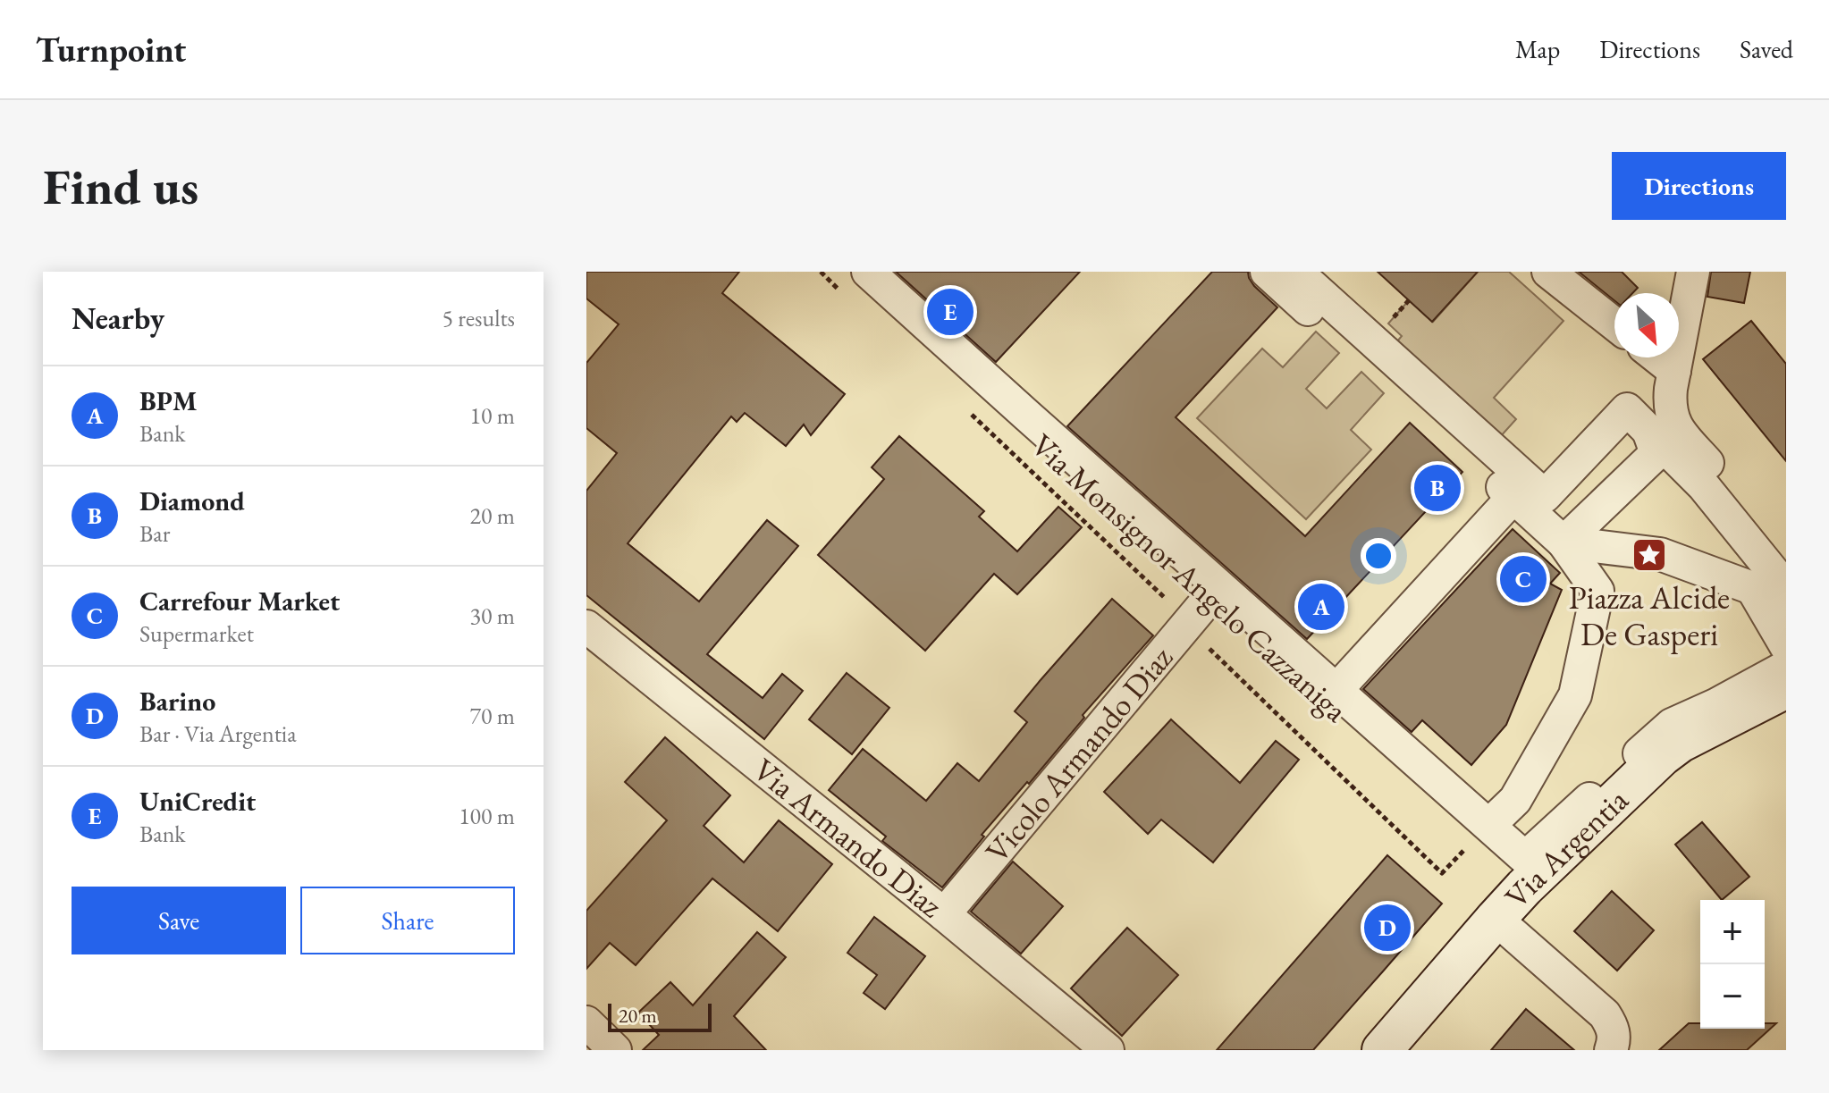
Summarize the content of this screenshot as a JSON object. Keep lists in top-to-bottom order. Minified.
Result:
{"streets":{"street":["Via Monsignor Angelo Cazzaniga","Vicolo Armando Diaz","Via Armando Diaz","Via Argentia"]},"crossings":[["Via Monsignor Angelo Cazzaniga","Vicolo Armando Diaz"],["Via Monsignor Angelo Cazzaniga","Via Argentia"],["Vicolo Armando Diaz","Via Armando Diaz"]],"places":{"place":["Piazza Alcide De Gasperi"]},"scale_bar":"20 m","north":"bottom right","page":{"header":"Turnpoint","nav":["Map","Directions","Saved"],"buttons":["Directions",["Save","Share"]],"title":"Find us","heading":["Nearby","5 results"],"pins":["E","B","C","A","D"],"list":[{"mark":"A","name":"BPM","note":"Bank","value":"10 m"},{"mark":"B","name":"Diamond","note":"Bar","value":"20 m"},{"mark":"C","name":"Carrefour Market","note":"Supermarket","value":"30 m"},{"mark":"D","name":"Barino","note":"Bar · Via Argentia","value":"70 m"},{"mark":"E","name":"UniCredit","note":"Bank","value":"100 m"}],"map_buttons":["+","−"],"scale":"20 m"}}
